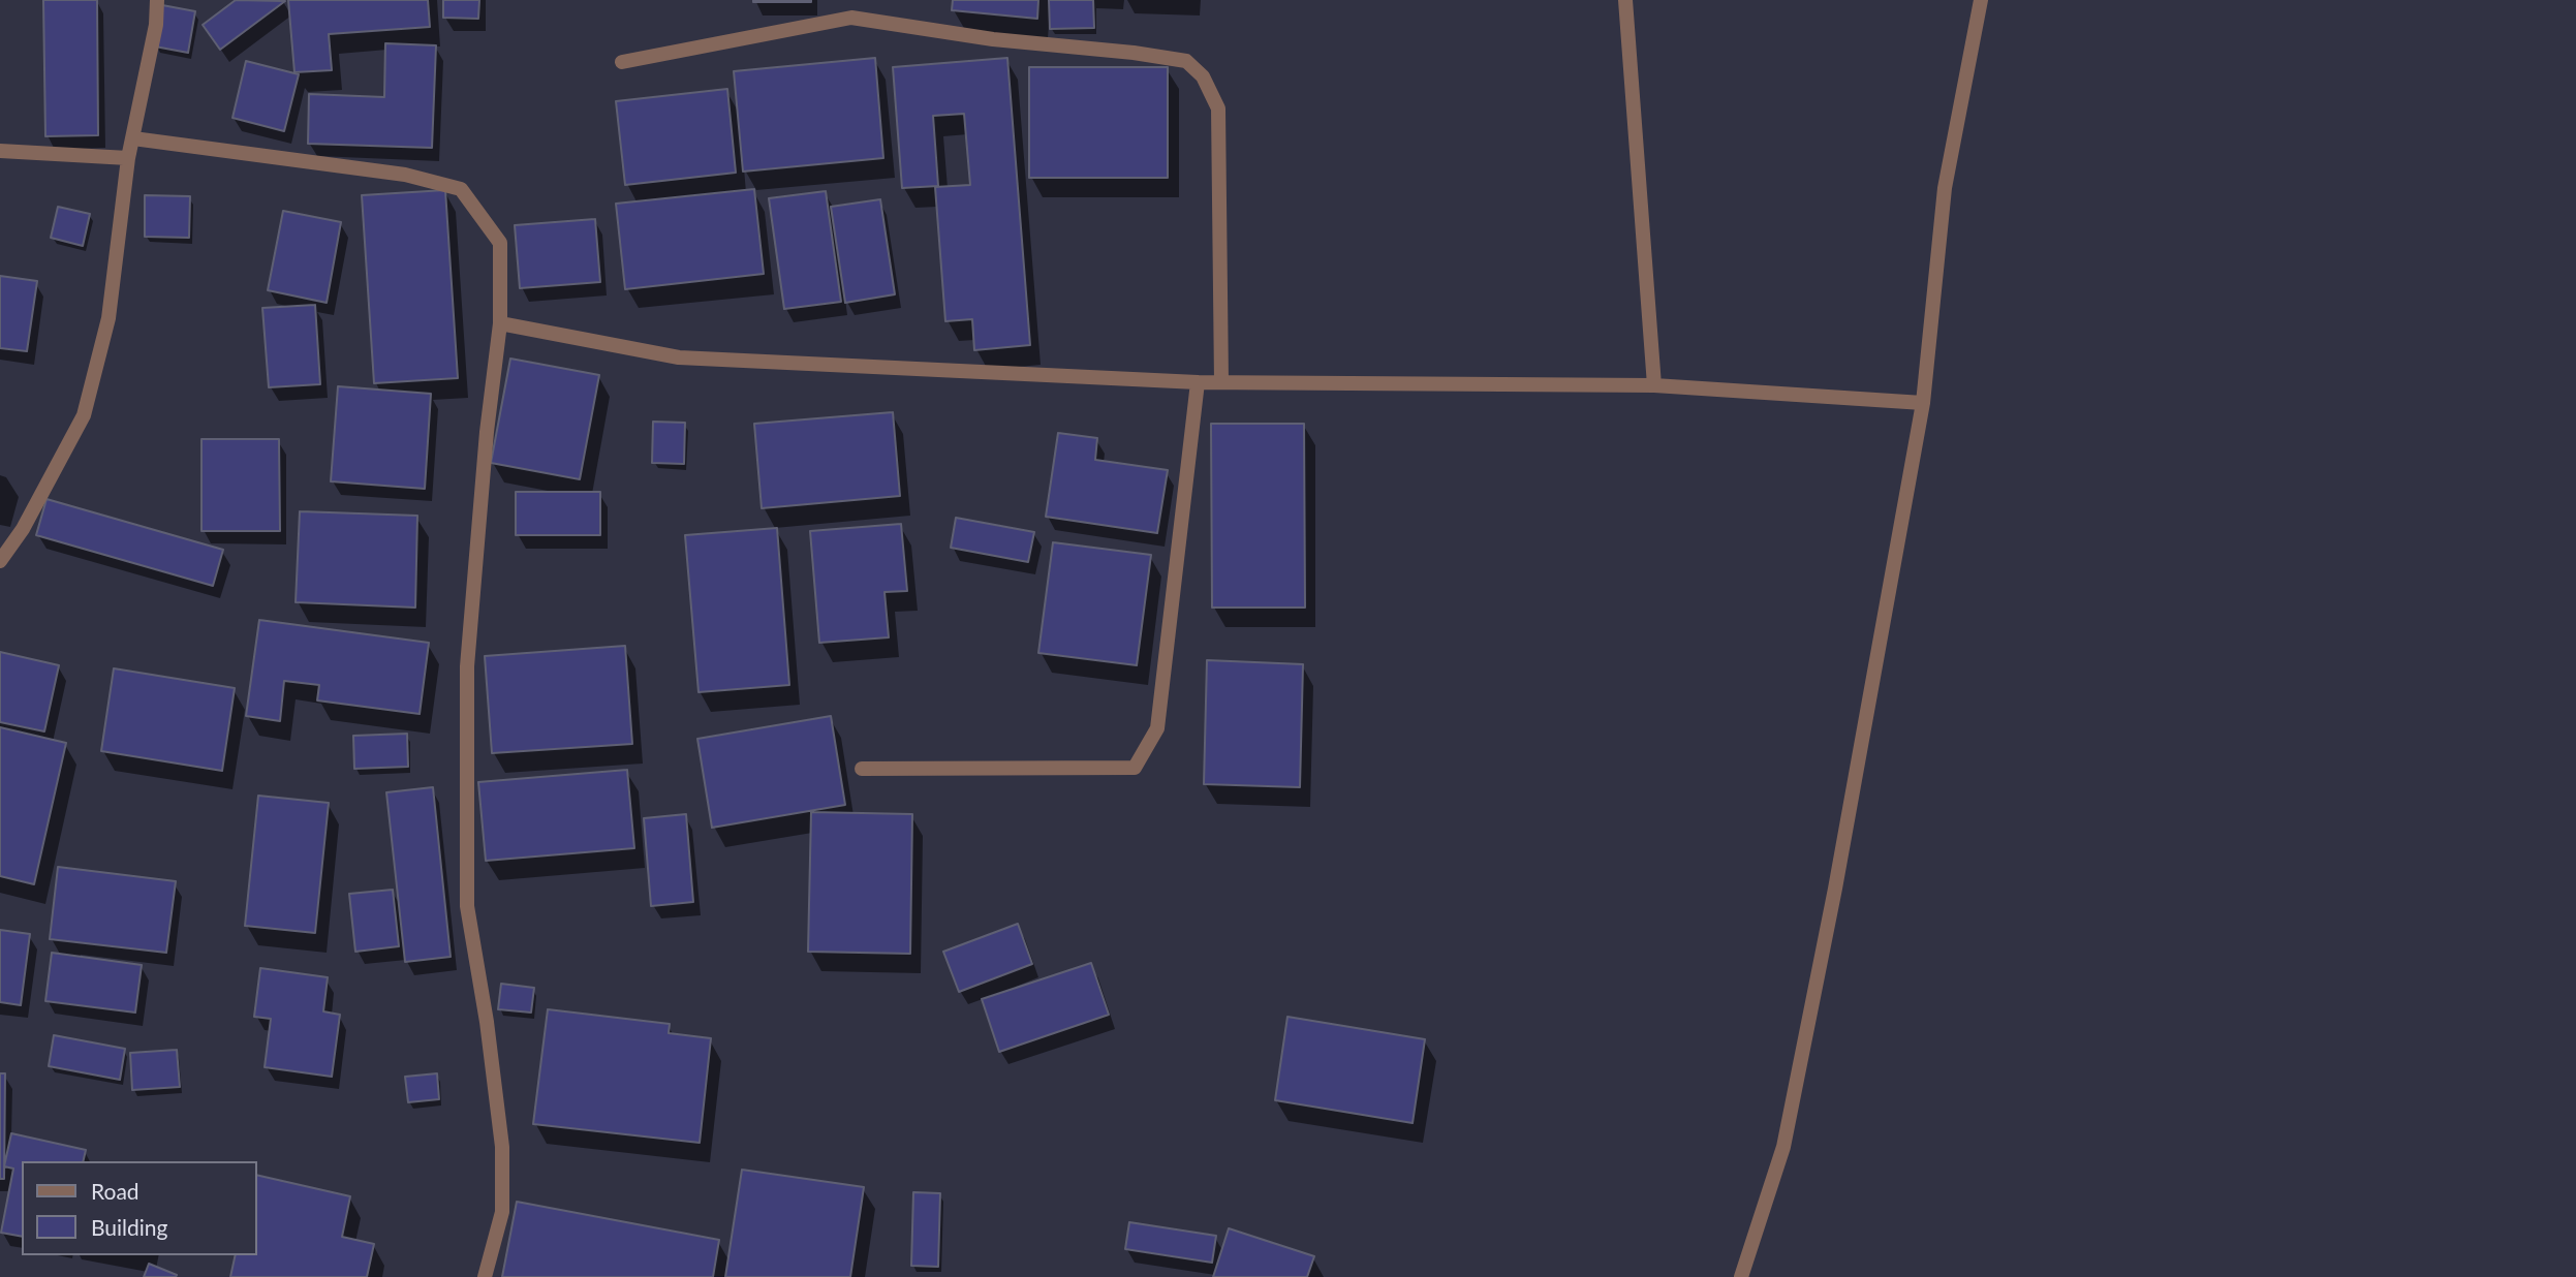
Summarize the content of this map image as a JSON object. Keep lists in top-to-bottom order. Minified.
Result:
{"legend":["Road","Building"]}
